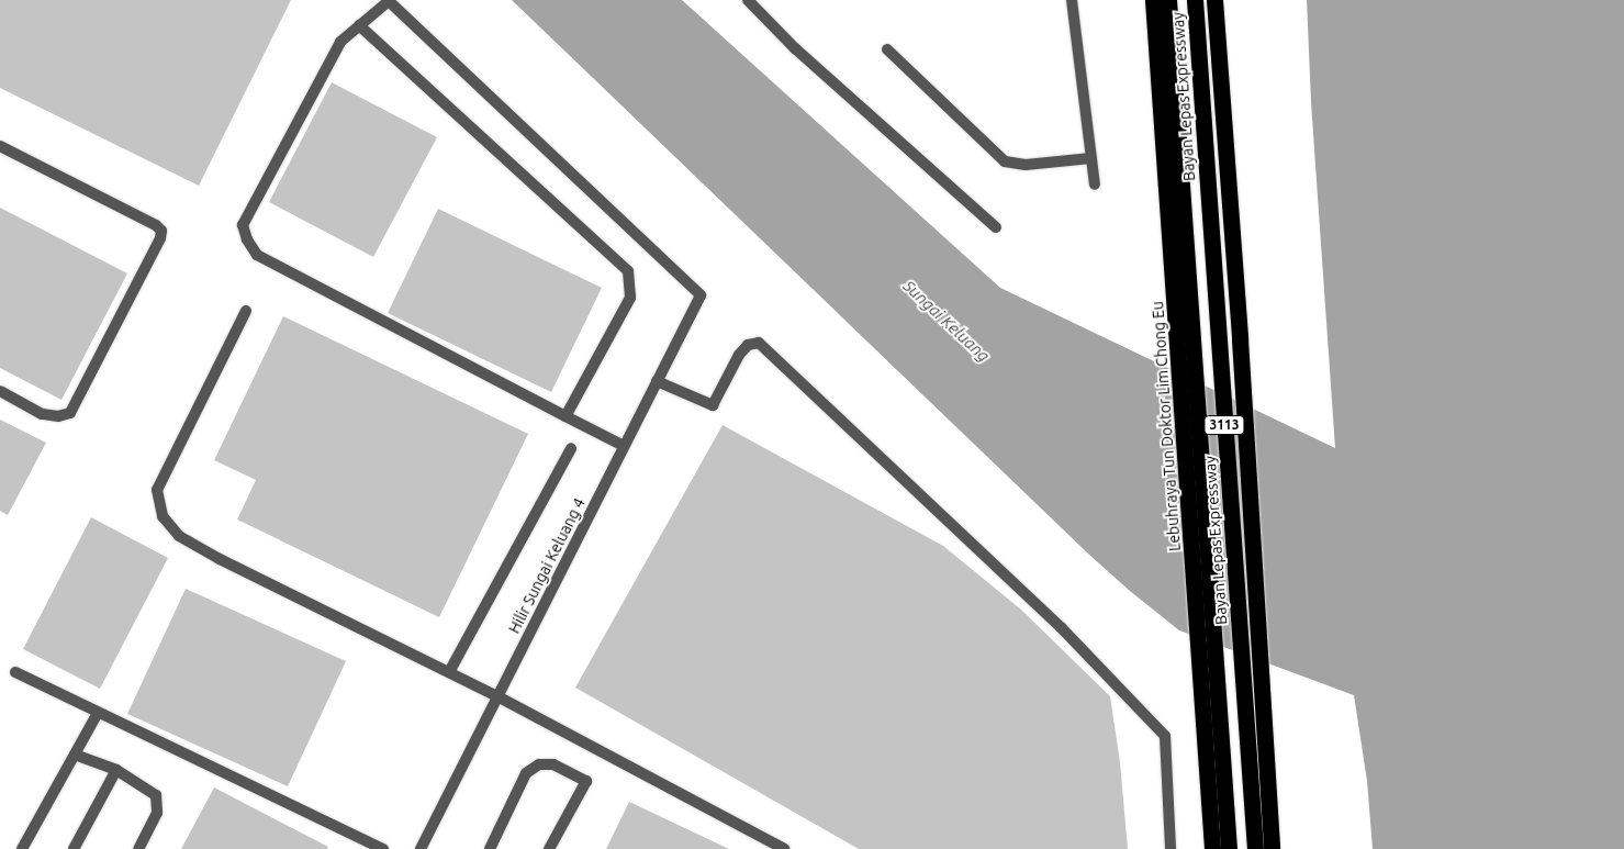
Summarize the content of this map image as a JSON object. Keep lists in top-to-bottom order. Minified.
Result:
{"streets":{"highway":["Bayan Lepas Expressway","3113","Lebuhraya Tun Doktor Lim Chong Eu"],"street":["Hilir Sungai Keluang 4"]},"water":["Sungai Keluang"]}
